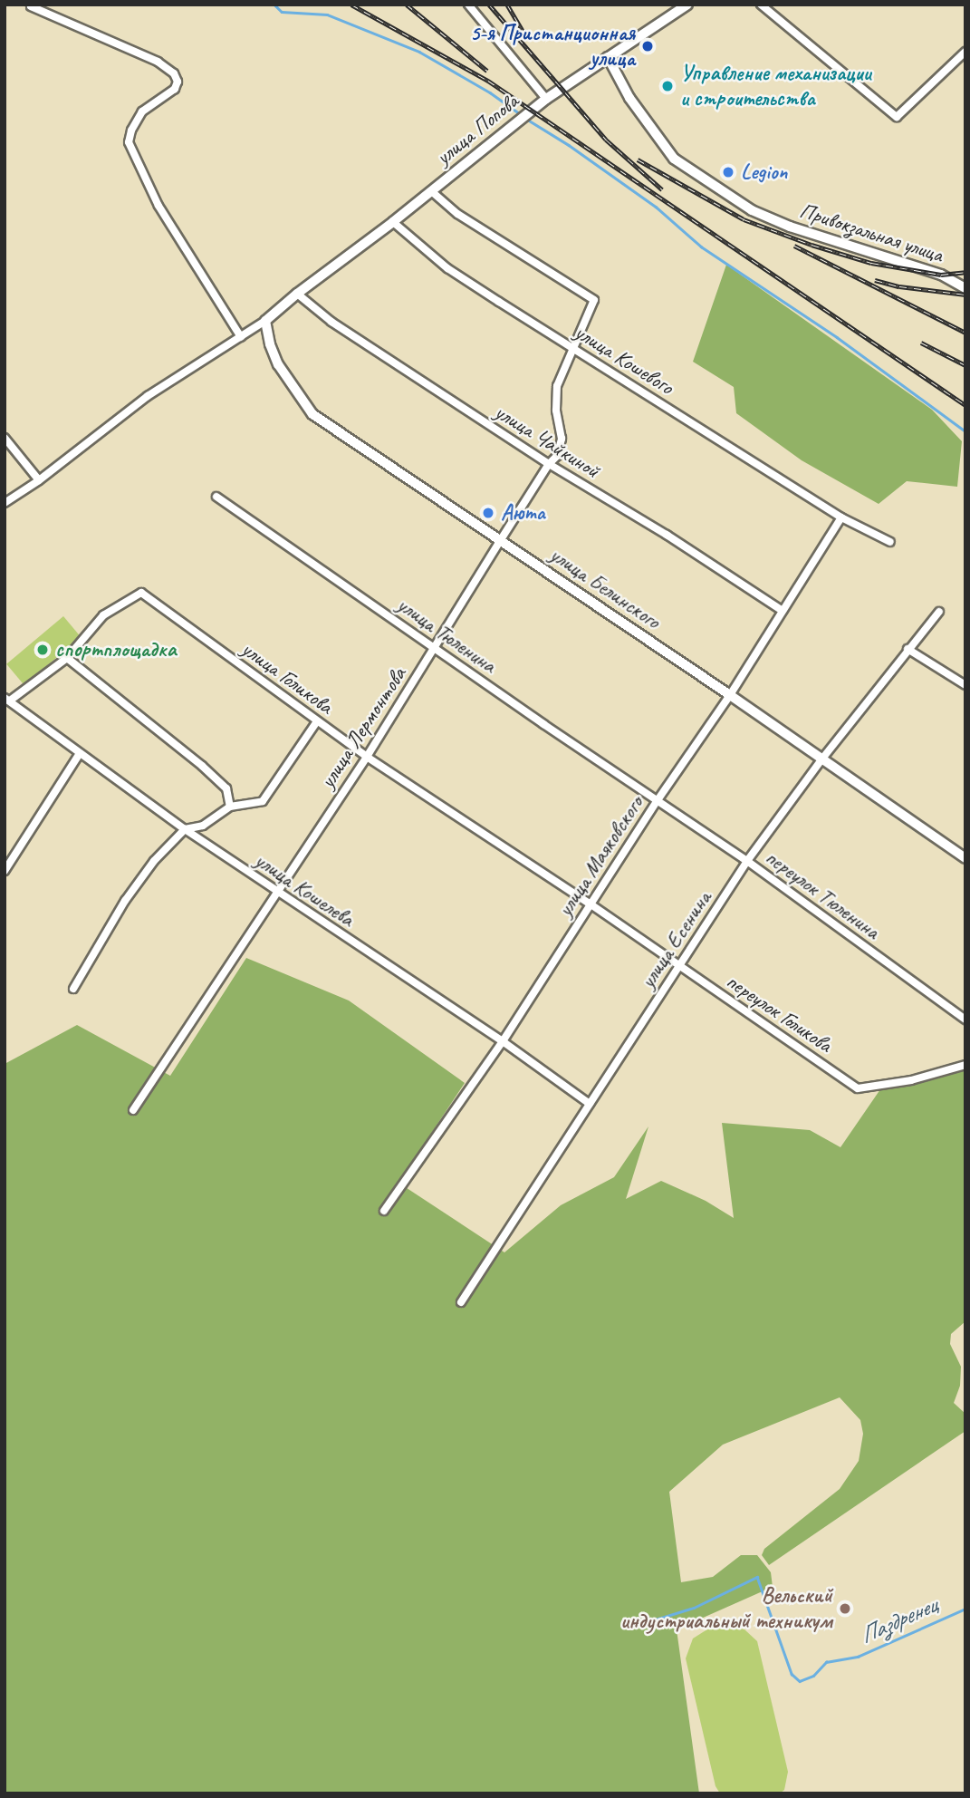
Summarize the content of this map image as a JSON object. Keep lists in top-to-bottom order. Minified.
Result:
{"streets":{"street":["улица Попова","Привокзальная улица","улица Кошевого","улица Чайкиной","улица Белинского","улица Тюленина","улица Голикова","улица Лермонтова","улица Маяковского","улица Кошелева","переулок Тюленина","улица Есенина","переулок Голикова"]},"crossings":[["улица Попова","Привокзальная улица"],["улица Попова","улица Кошевого"],["улица Попова","улица Чайкиной"],["улица Попова","улица Лермонтова"],["улица Кошевого","улица Лермонтова"],["улица Кошевого","улица Маяковского"],["улица Чайкиной","улица Лермонтова"],["улица Чайкиной","улица Маяковского"],["улица Белинского","улица Лермонтова"],["улица Белинского","улица Маяковского"],["улица Белинского","улица Есенина"],["улица Тюленина","улица Лермонтова"],["улица Тюленина","улица Маяковского"],["улица Тюленина","переулок Тюленина"],["улица Голикова","улица Лермонтова"],["улица Голикова","улица Маяковского"],["улица Голикова","улица Кошелева"],["улица Голикова","переулок Голикова"],["улица Лермонтова","улица Кошелева"],["улица Маяковского","улица Кошелева"],["улица Маяковского","переулок Тюленина"],["улица Маяковского","переулок Голикова"],["улица Кошелева","улица Есенина"],["переулок Тюленина","улица Есенина"],["улица Есенина","переулок Голикова"]],"water":["Паздренец"],"places":["5-я Пристанционная улица","Управление механизации и строительства","Legion","Аюта","спортплощадка","Вельский индустриальный техникум"]}
